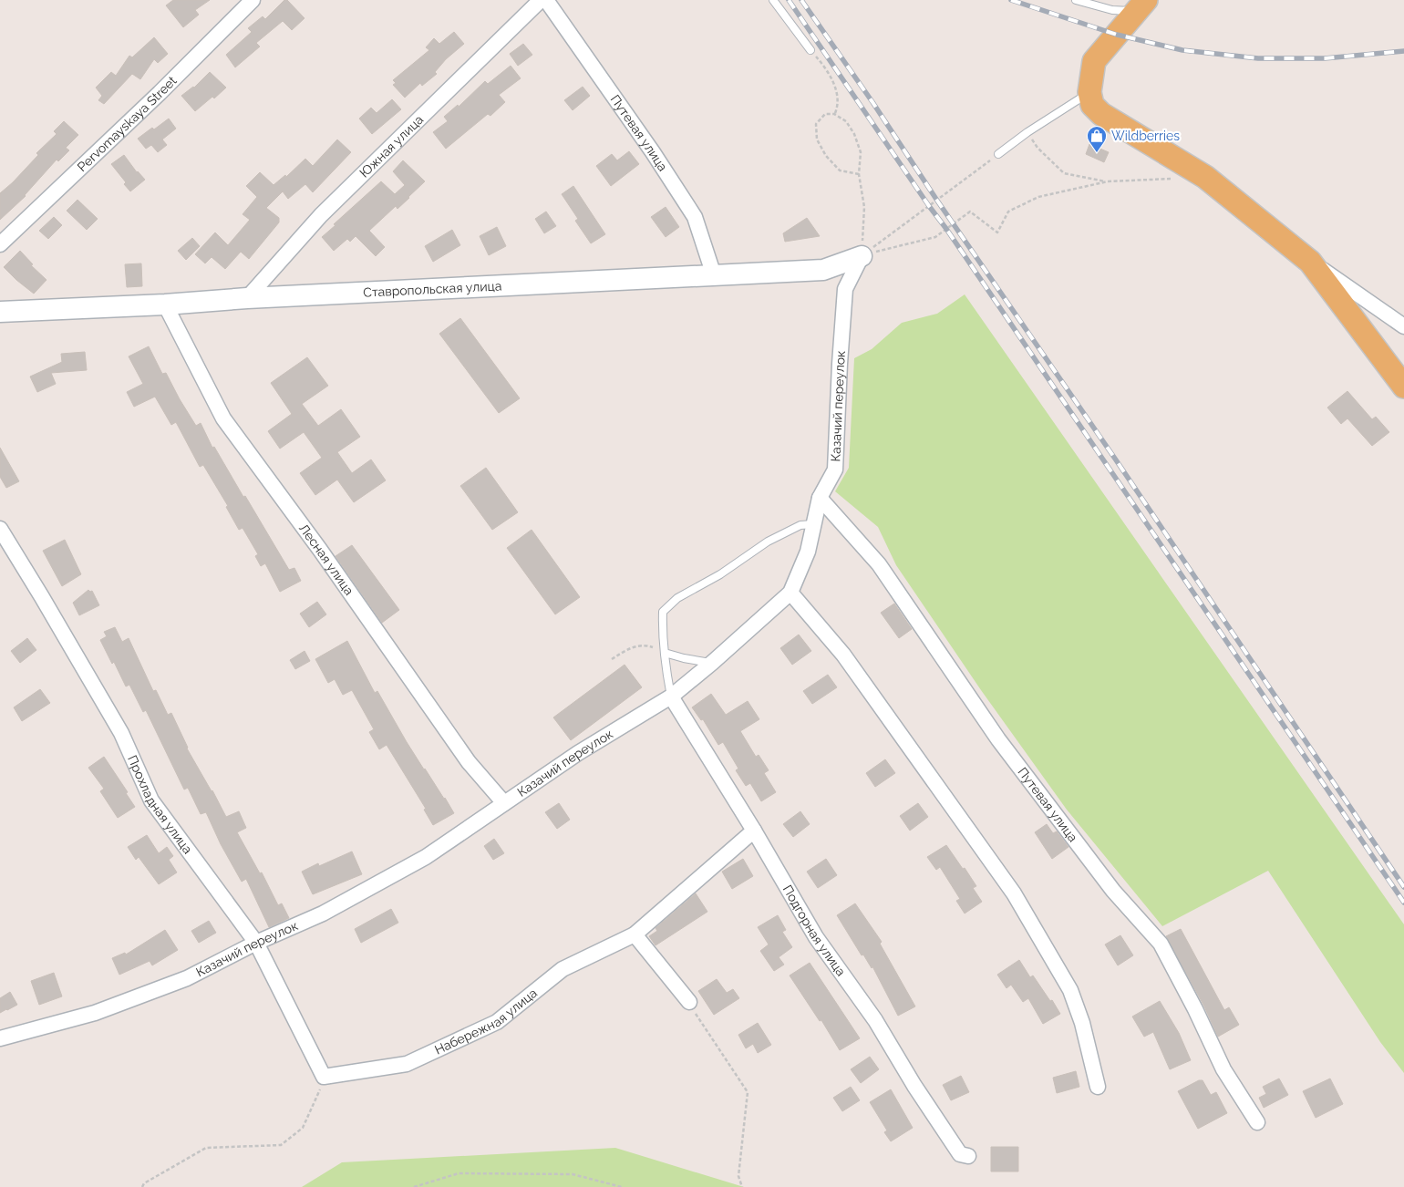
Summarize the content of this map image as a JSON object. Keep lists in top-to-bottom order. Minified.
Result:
{"streets":{"street":["Pervomayskaya Street","Путевая улица","Южная улица","Ставропольская улица","Казачий переулок","Лесная улица","Прохладная улица","Подгорная улица","Набережная улица"]},"crossings":[["Путевая улица","Ставропольская улица"],["Путевая улица","Казачий переулок"],["Южная улица","Ставропольская улица"],["Ставропольская улица","Казачий переулок"],["Ставропольская улица","Лесная улица"],["Казачий переулок","Лесная улица"],["Казачий переулок","Прохладная улица"],["Казачий переулок","Подгорная улица"],["Прохладная улица","Набережная улица"],["Подгорная улица","Набережная улица"]],"places":{"shop":["Wildberries"]}}
